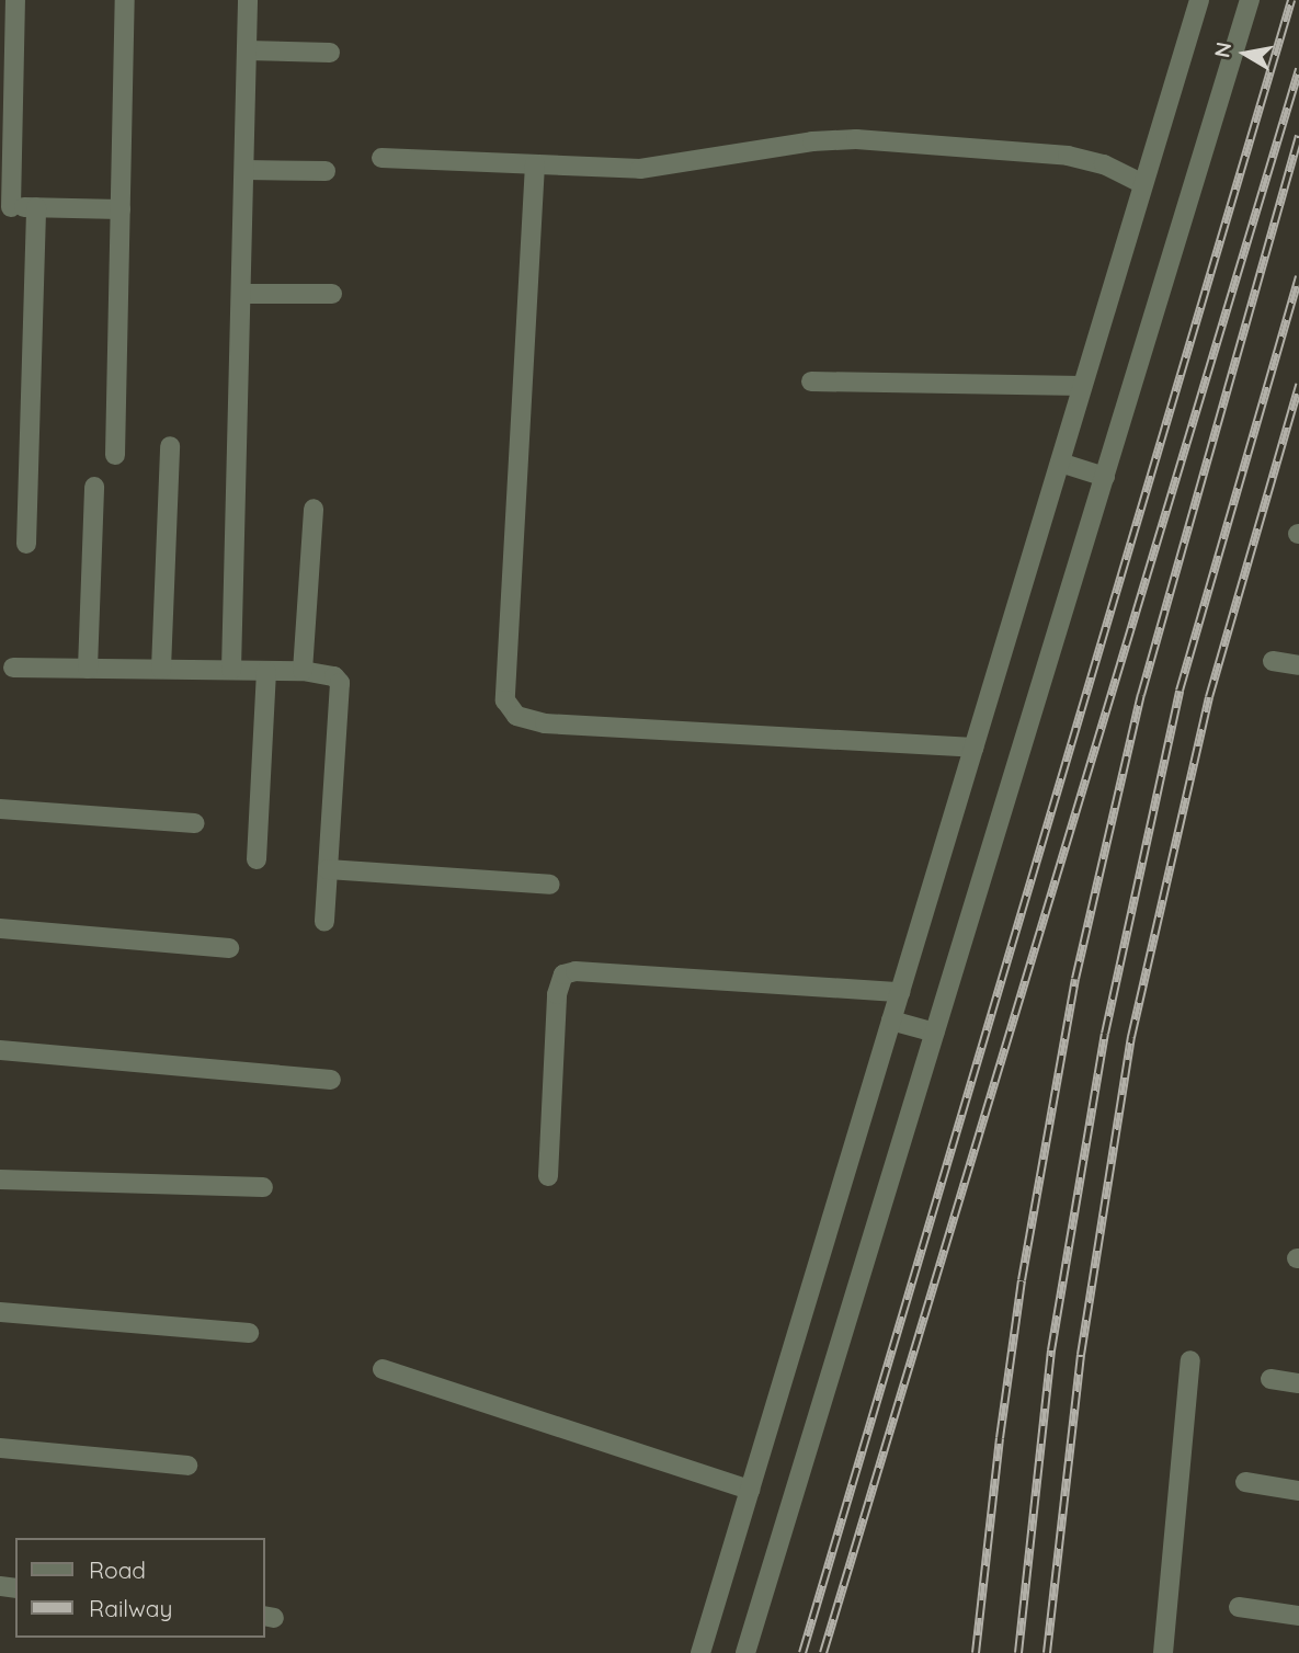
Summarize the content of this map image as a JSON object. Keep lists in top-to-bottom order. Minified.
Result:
{"legend":["Road","Railway"],"north":"left"}
